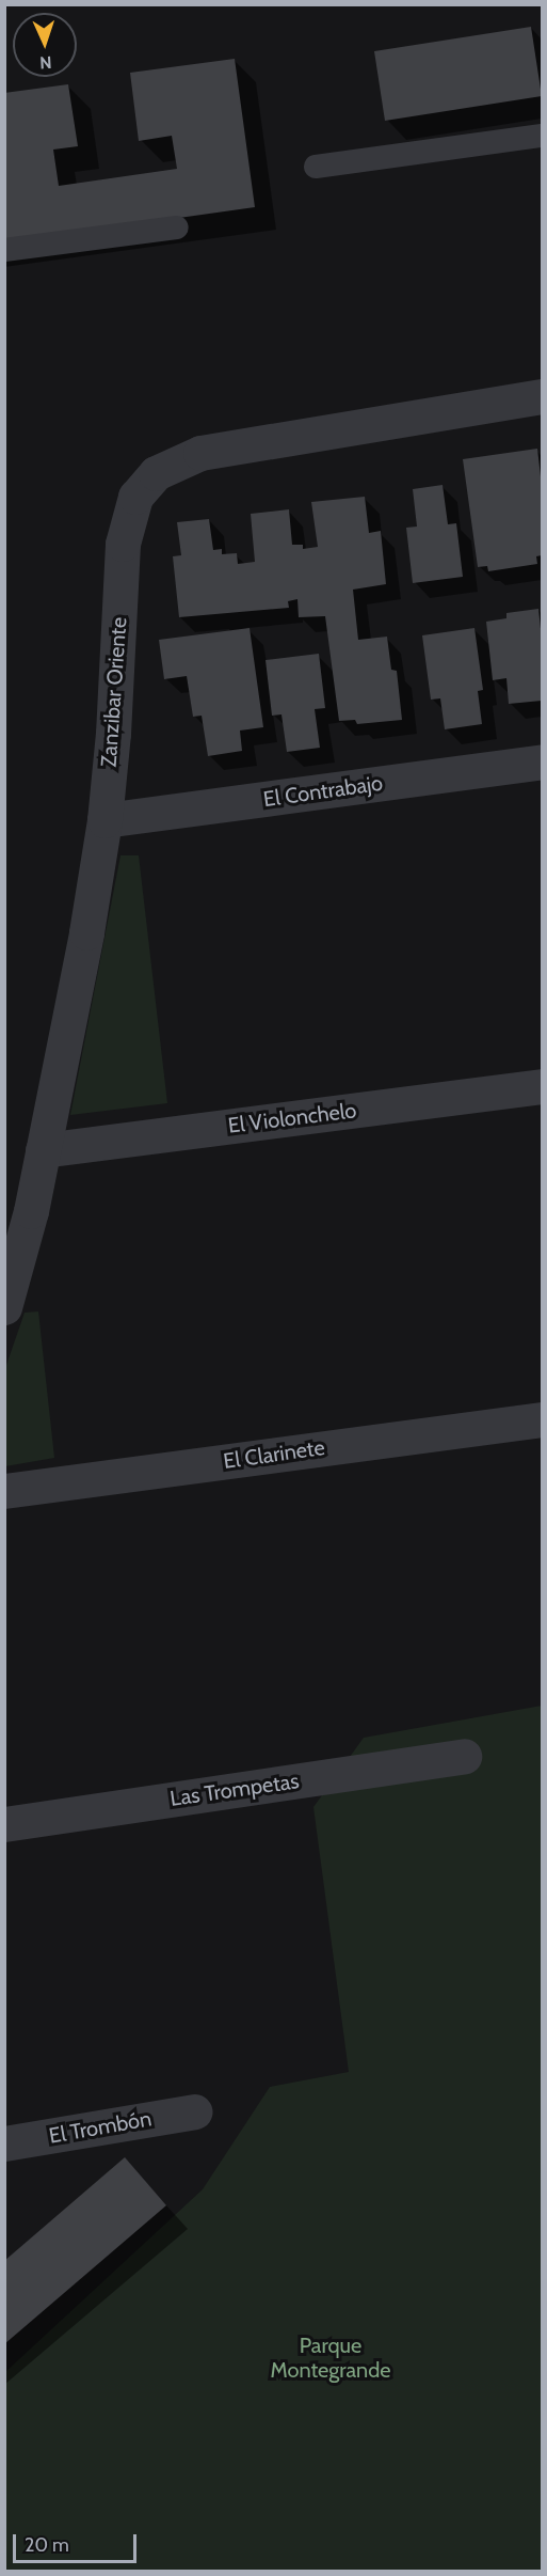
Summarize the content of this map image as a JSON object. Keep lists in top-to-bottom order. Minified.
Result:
{"streets":{"street":["Zanzibar Oriente","El Contrabajo","El Violonchelo","El Clarinete","Las Trompetas","El Trombón"]},"crossings":[["Zanzibar Oriente","El Contrabajo"],["Zanzibar Oriente","El Violonchelo"]],"parks":["Parque Montegrande"],"scale_bar":"20 m","north":"bottom"}
